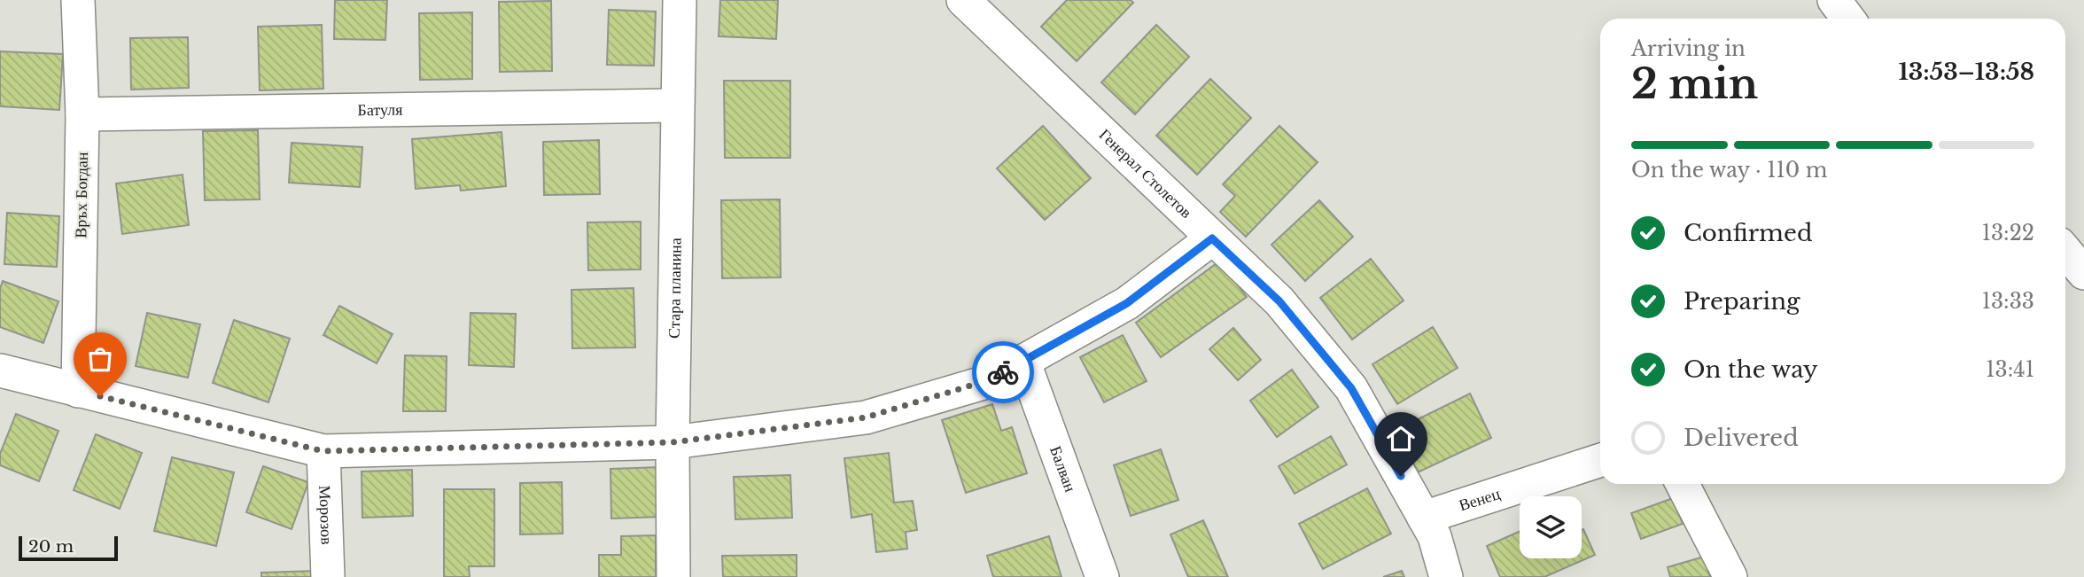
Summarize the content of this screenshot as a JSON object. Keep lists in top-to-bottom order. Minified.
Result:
{"streets":{"street":["Батуля","Генерал Столетов","Връх Богдан","Стара планина","Балван","Венец","Морозов"]},"crossings":[["Батуля","Връх Богдан"],["Батуля","Стара планина"],["Генерал Столетов","Венец"]],"scale_bar":"20 m","page":{"heading":["2 min","Arriving in","13:53–13:58"],"bar":"On the way · 110 m","list":[["Confirmed","13:22"],["Preparing","13:33"],["On the way","13:41"],"Delivered"],"scale":"20 m"}}
